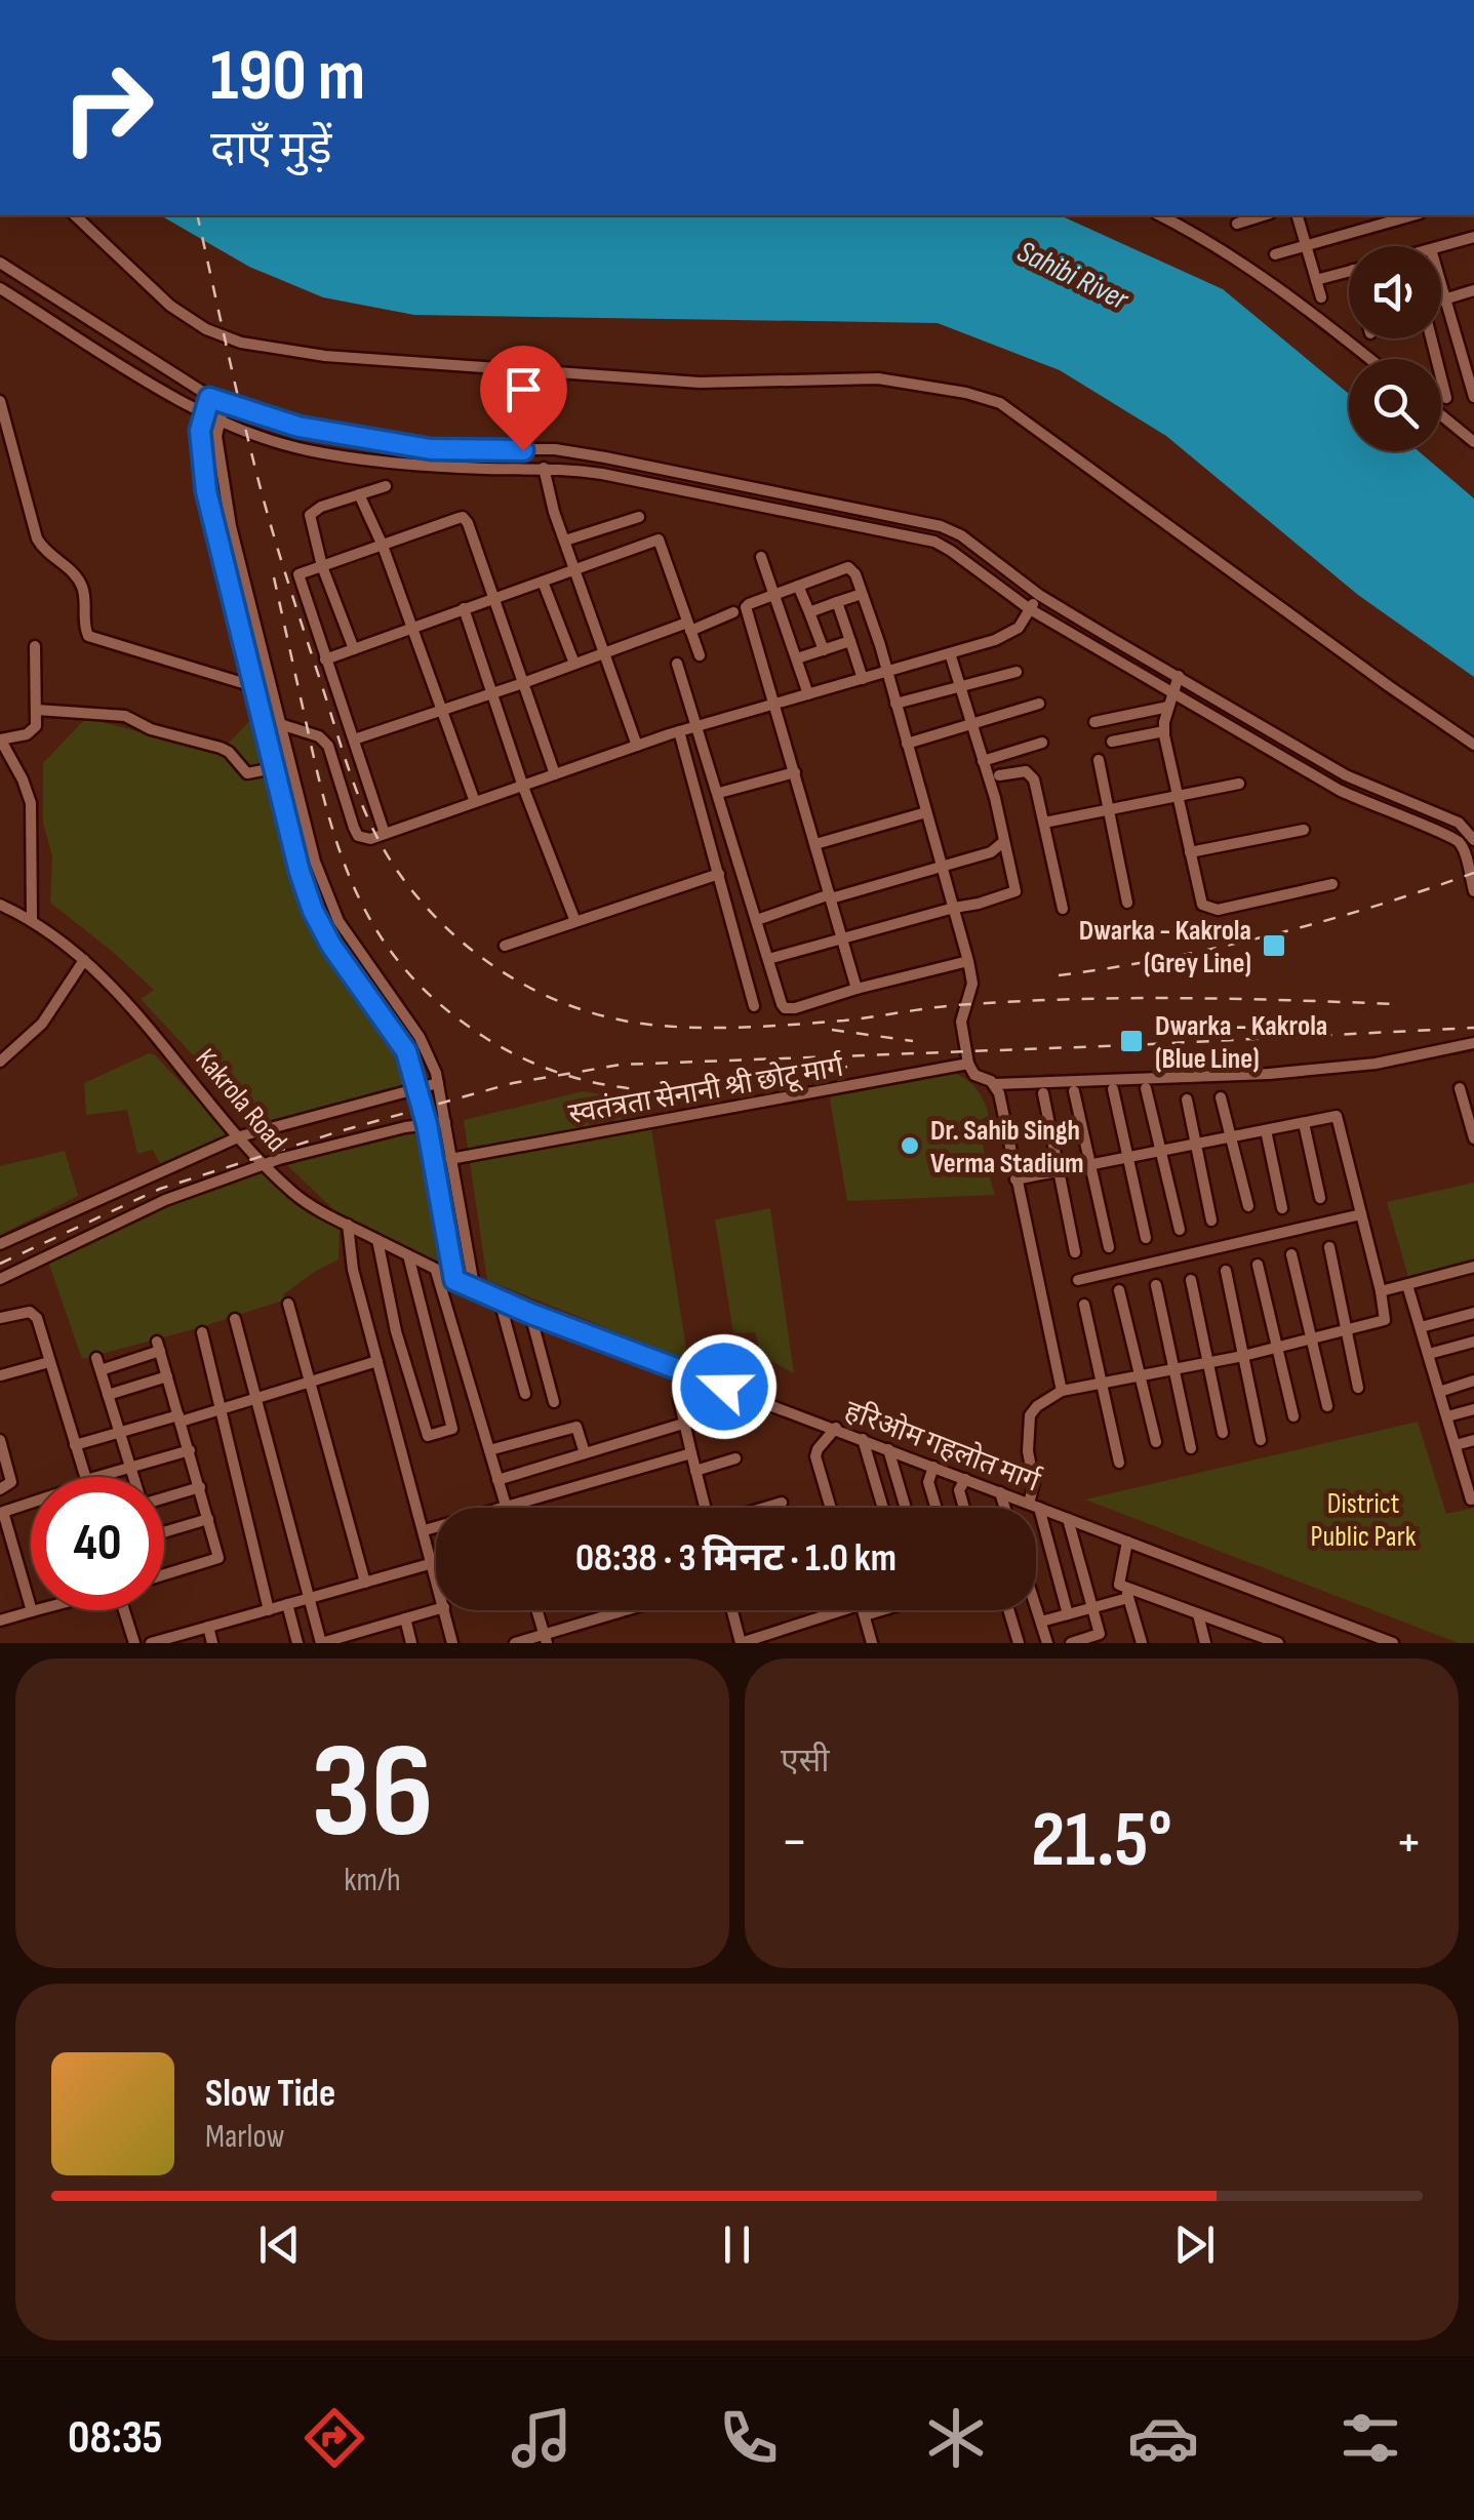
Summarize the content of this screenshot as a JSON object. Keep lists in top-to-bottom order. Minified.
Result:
{"streets":{"street":["स्वतंत्रता सेनानी श्री छोटू मार्ग","Kakrola Road","हरिओम गहलोत मार्ग"]},"crossings":[["Kakrola Road","हरिओम गहलोत मार्ग"]],"water":["Sahibi River"],"parks":["District Public Park"],"places":{"transit":["Dwarka - Kakrola (Grey Line)","Dwarka - Kakrola (Blue Line)"],"other":["Dr. Sahib Singh Verma Stadium"]},"page":{"turn":["190 m","दाएँ मुड़ें"],"limit":"40","trip":"08:38 · 3 मिनट · 1.0 km","tile":[["36","km/h"],"एसी"],"heat":["−","21.5°","+"],"song":["Slow Tide","Marlow"],"tabs":"08:35"}}
